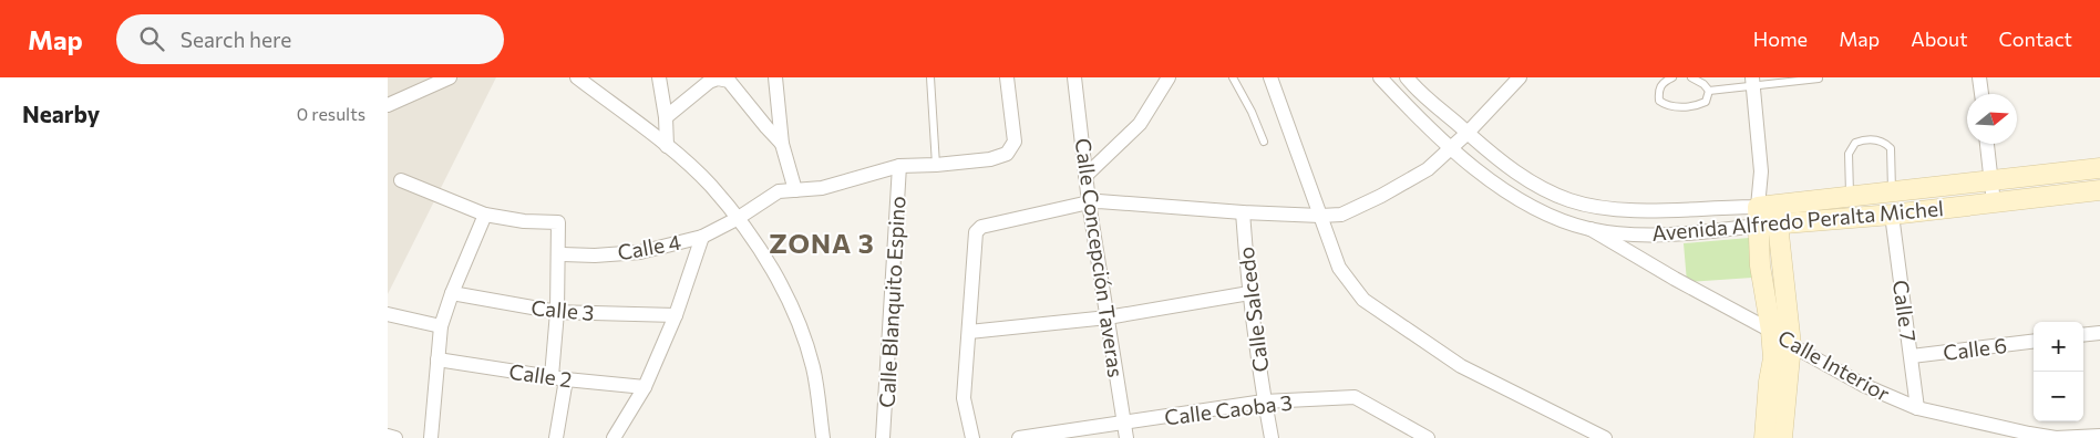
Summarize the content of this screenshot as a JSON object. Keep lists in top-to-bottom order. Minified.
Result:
{"streets":{"main road":["Avenida Alfredo Peralta Michel"],"street":["Calle 4","Calle Concepción Taveras","Calle Blanquito Espino","Calle 3","Calle Salcedo","Calle 7","Calle 6","Calle Interior","Calle 2","Calle Caoba 3"]},"crossings":[["Avenida Alfredo Peralta Michel","Calle 7"],["Avenida Alfredo Peralta Michel","Calle Interior"],["Calle 4","Calle Blanquito Espino"],["Calle Concepción Taveras","Calle Caoba 3"],["Calle Salcedo","Calle Caoba 3"],["Calle 7","Calle 6"],["Calle 7","Calle Interior"]],"districts":["ZONA 3"],"north":"right","page":{"header":"Map","search":"Search here","nav":["Home","Map","About","Contact"],"heading":["Nearby","0 results"],"map_buttons":["+","−"]}}
